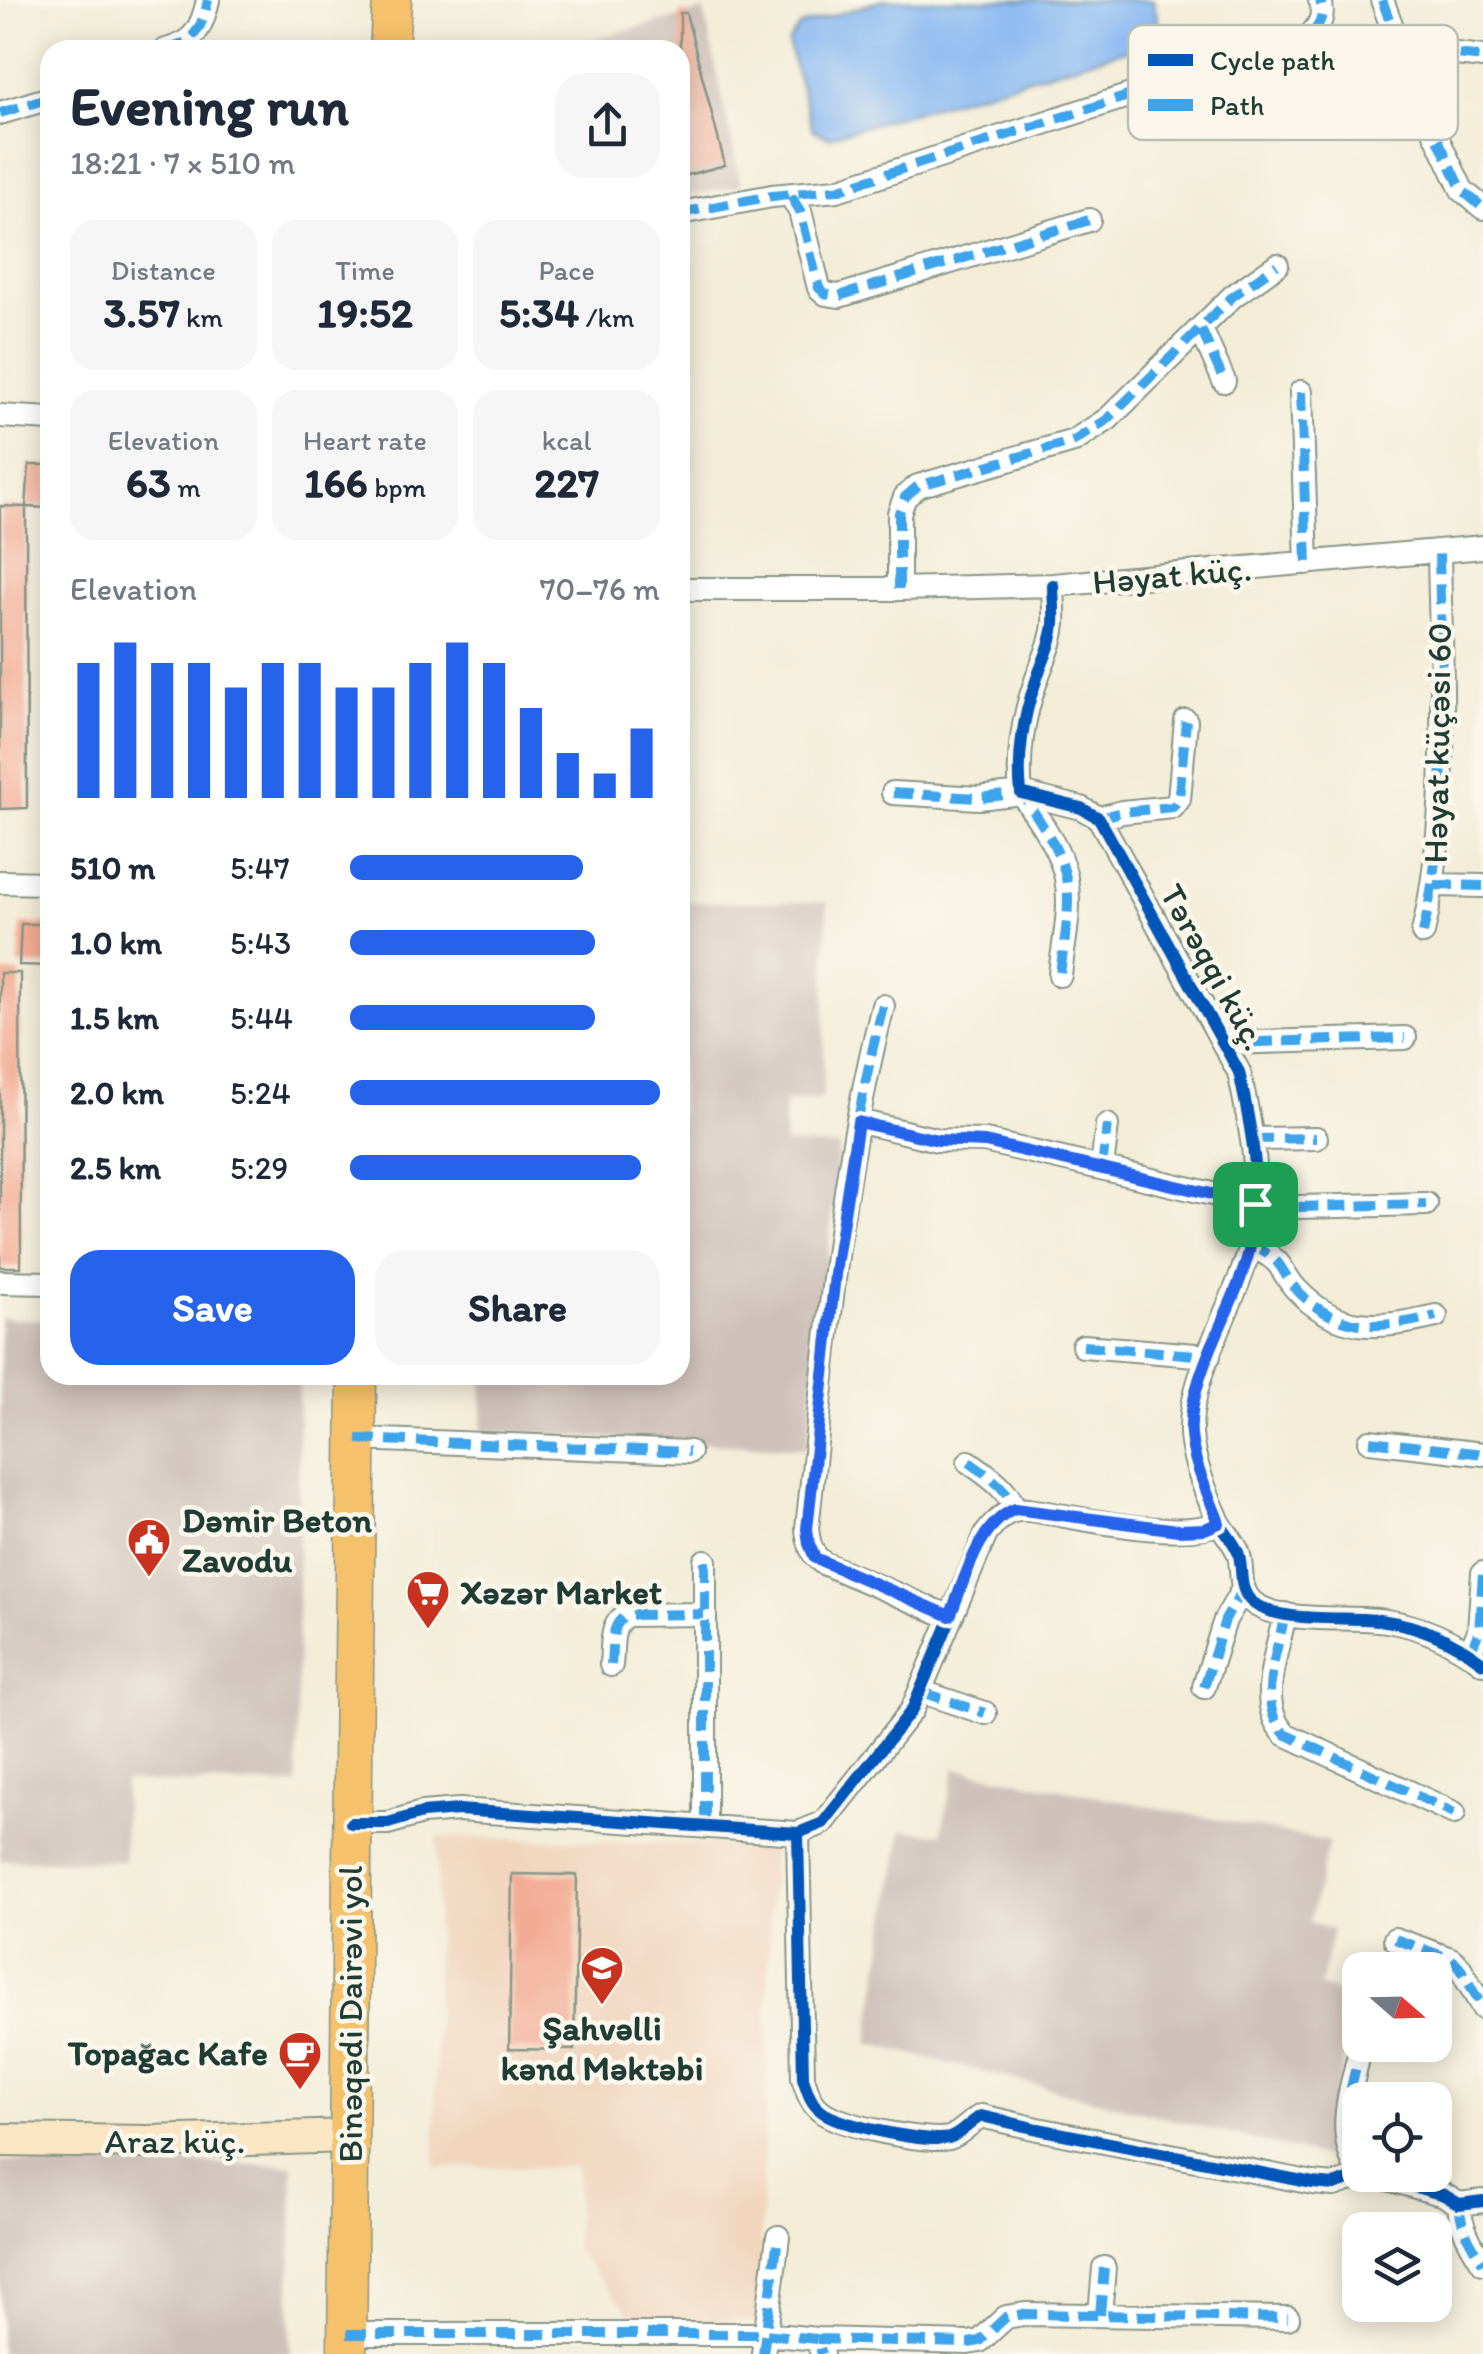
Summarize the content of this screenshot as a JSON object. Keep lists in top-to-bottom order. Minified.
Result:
{"streets":{"main road":["Binəqədi Dairəvi yol"],"street":["Həyat küç.","Həyat küçəsi 60","Tərəqqi küç.","Araz küç."]},"crossings":[["Həyat küç.","Həyat küçəsi 60"],["Binəqədi Dairəvi yol","Araz küç."]],"places":{"public building":["Dəmir Beton Zavodu"],"supermarket":["Xəzər Market"],"school or university":["Şahvəlli kənd Məktəbi"],"cafe":["Topağac Kafe"]},"legend":["Cycle path","Path"],"north":"right","page":{"heading":["Evening run","18:21 · 7 × 510 m"],"stats":[["Distance","3.57 km"],["Time","19:52"],["Pace","5:34 /km"],["Elevation","63 m"],["Heart rate","166 bpm"],["kcal","227"]],"chart":["Elevation","70–76 m"],"list":[{"name":"510 m","note":"5:47"},{"name":"1.0 km","note":"5:43"},{"name":"1.5 km","note":"5:44"},{"name":"2.0 km","note":"5:24"},{"name":"2.5 km","note":"5:29"}],"buttons":["Save","Share"]}}
